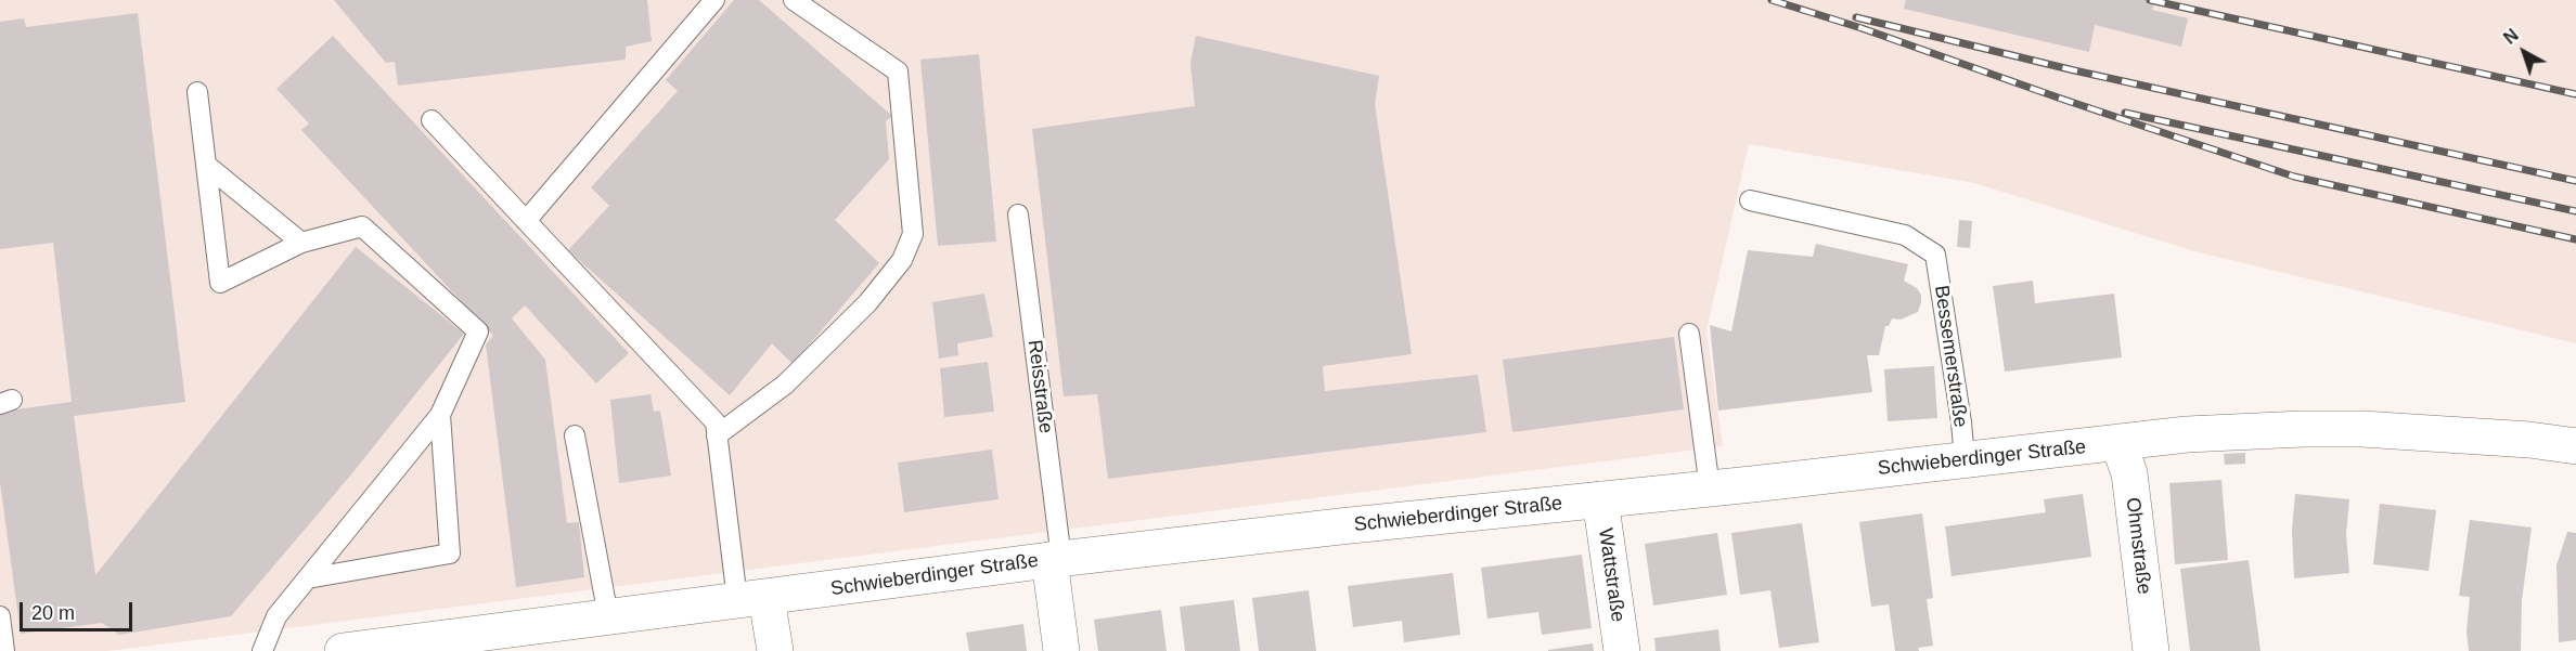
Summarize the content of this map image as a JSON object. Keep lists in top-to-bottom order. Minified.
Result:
{"streets":{"main road":["Reisstraße","Schwieberdinger Straße","Ohmstraße","Wattstraße"],"lane":["Bessemerstraße"]},"crossings":[["Bessemerstraße","Schwieberdinger Straße"],["Reisstraße","Schwieberdinger Straße"],["Schwieberdinger Straße","Ohmstraße"],["Schwieberdinger Straße","Wattstraße"]],"scale_bar":"20 m","north":"top left"}
